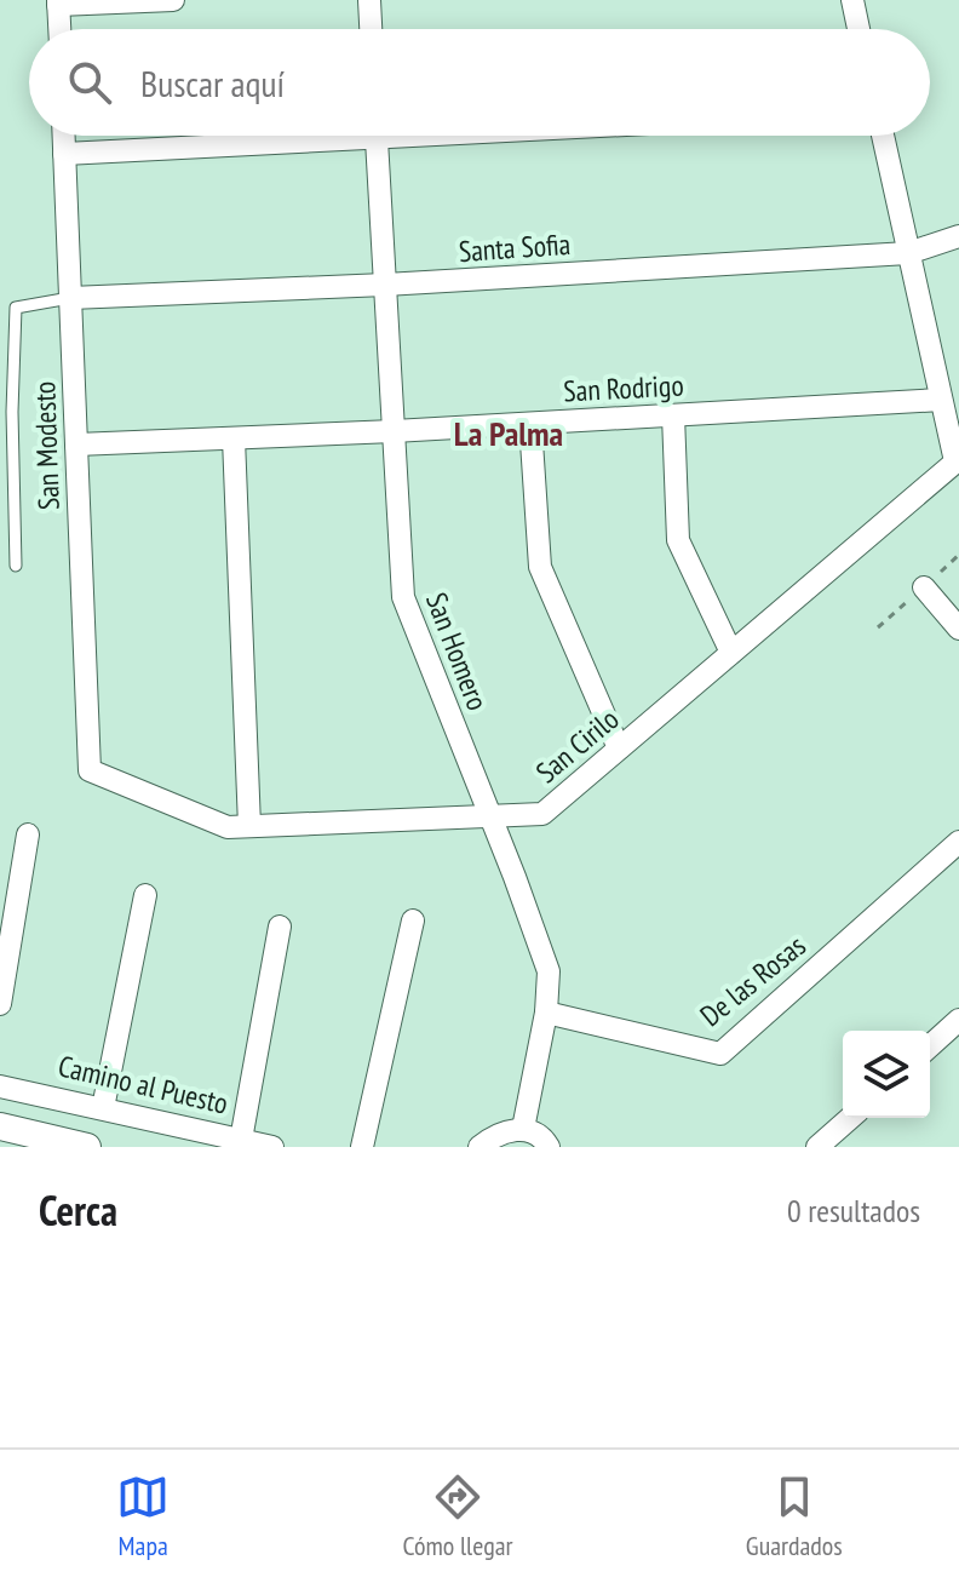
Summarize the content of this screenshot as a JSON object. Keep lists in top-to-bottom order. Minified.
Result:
{"streets":{"street":["Santa Sofia","San Rodrigo","San Modesto","San Homero","San Cirilo","De las Rosas","Camino al Puesto"]},"crossings":[["Santa Sofia","San Modesto"],["Santa Sofia","San Homero"],["San Rodrigo","San Modesto"],["San Rodrigo","San Homero"],["San Modesto","San Cirilo"],["San Homero","San Cirilo"],["San Homero","De las Rosas"]],"districts":["La Palma"],"page":{"search":"Buscar aquí","heading":["Cerca","0 resultados"],"nav":["Mapa","Cómo llegar","Guardados"]}}
